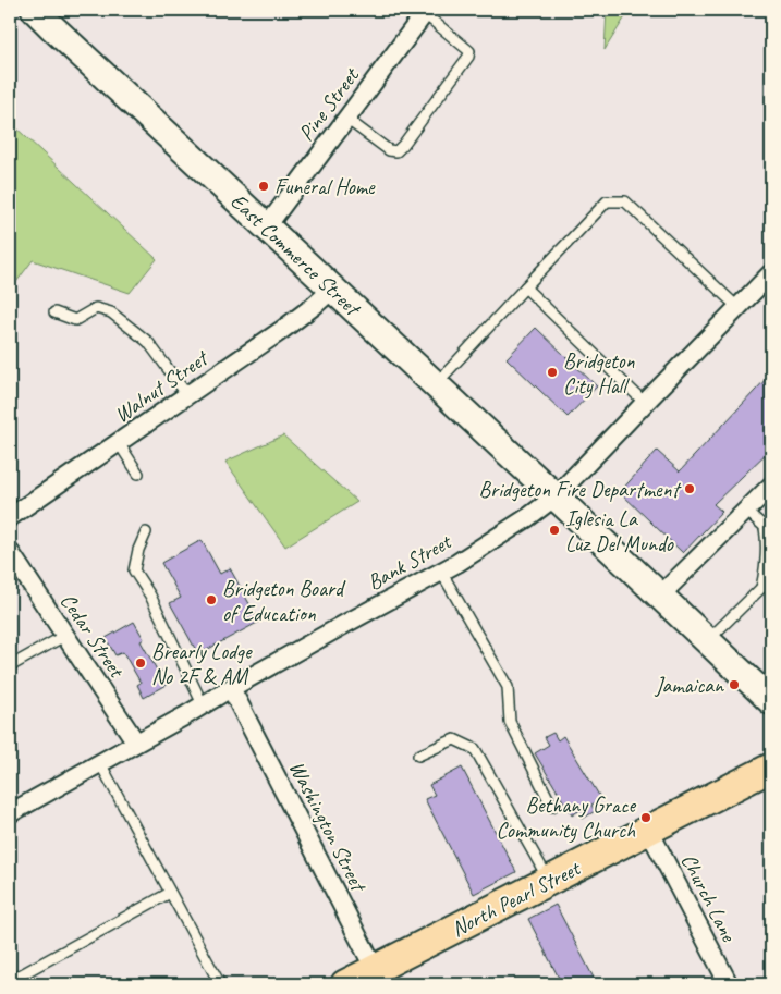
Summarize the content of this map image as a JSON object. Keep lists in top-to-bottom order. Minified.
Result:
{"streets":{"main road":["North Pearl Street"],"street":["Pine Street","East Commerce Street","Walnut Street","Bank Street","Cedar Street","Washington Street","Church Lane"]},"crossings":[["Pine Street","East Commerce Street"],["East Commerce Street","Walnut Street"],["East Commerce Street","Bank Street"],["Bank Street","Cedar Street"],["Bank Street","Washington Street"],["Washington Street","North Pearl Street"],["Church Lane","North Pearl Street"]],"places":["Funeral Home","Bridgeton City Hall","Bridgeton Fire Department","Iglesia La Luz Del Mundo","Bridgeton Board of Education","Brearly Lodge No 2F & AM","Jamaican","Bethany Grace Community Church"]}
